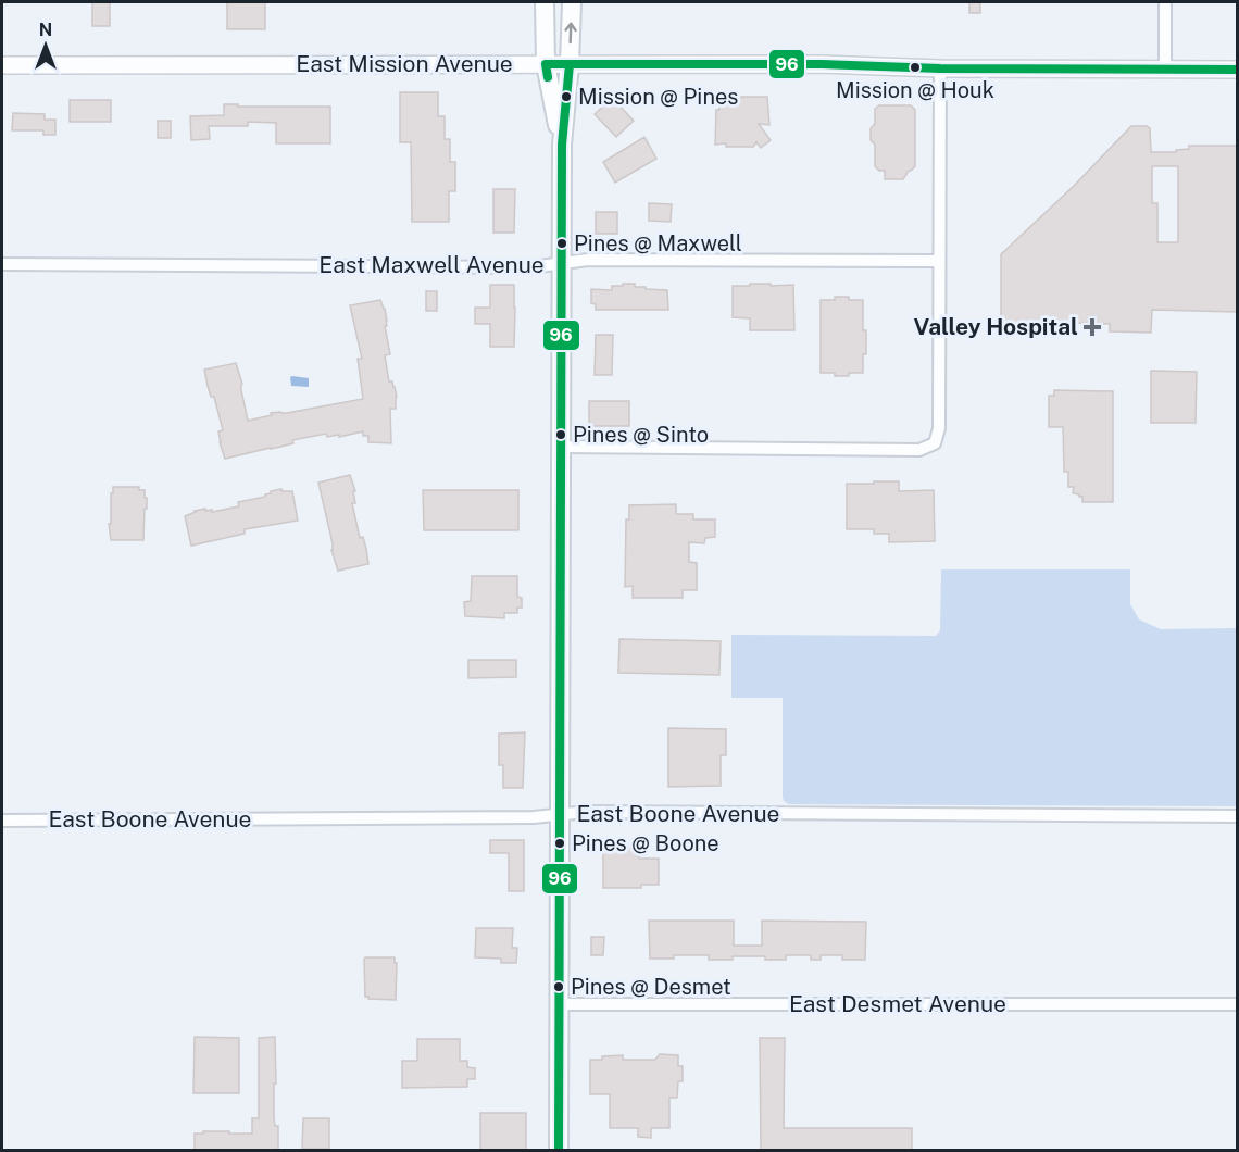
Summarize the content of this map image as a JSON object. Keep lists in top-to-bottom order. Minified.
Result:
{"streets":{"street":["East Mission Avenue","East Maxwell Avenue","East Boone Avenue","East Desmet Avenue"]},"places":{"other":["Mission @ Houk","Mission @ Pines","Pines @ Maxwell","Pines @ Sinto","Pines @ Boone","Pines @ Desmet"],"health":["Valley Hospital"]},"lines":["transit line 96"],"north":"top"}
